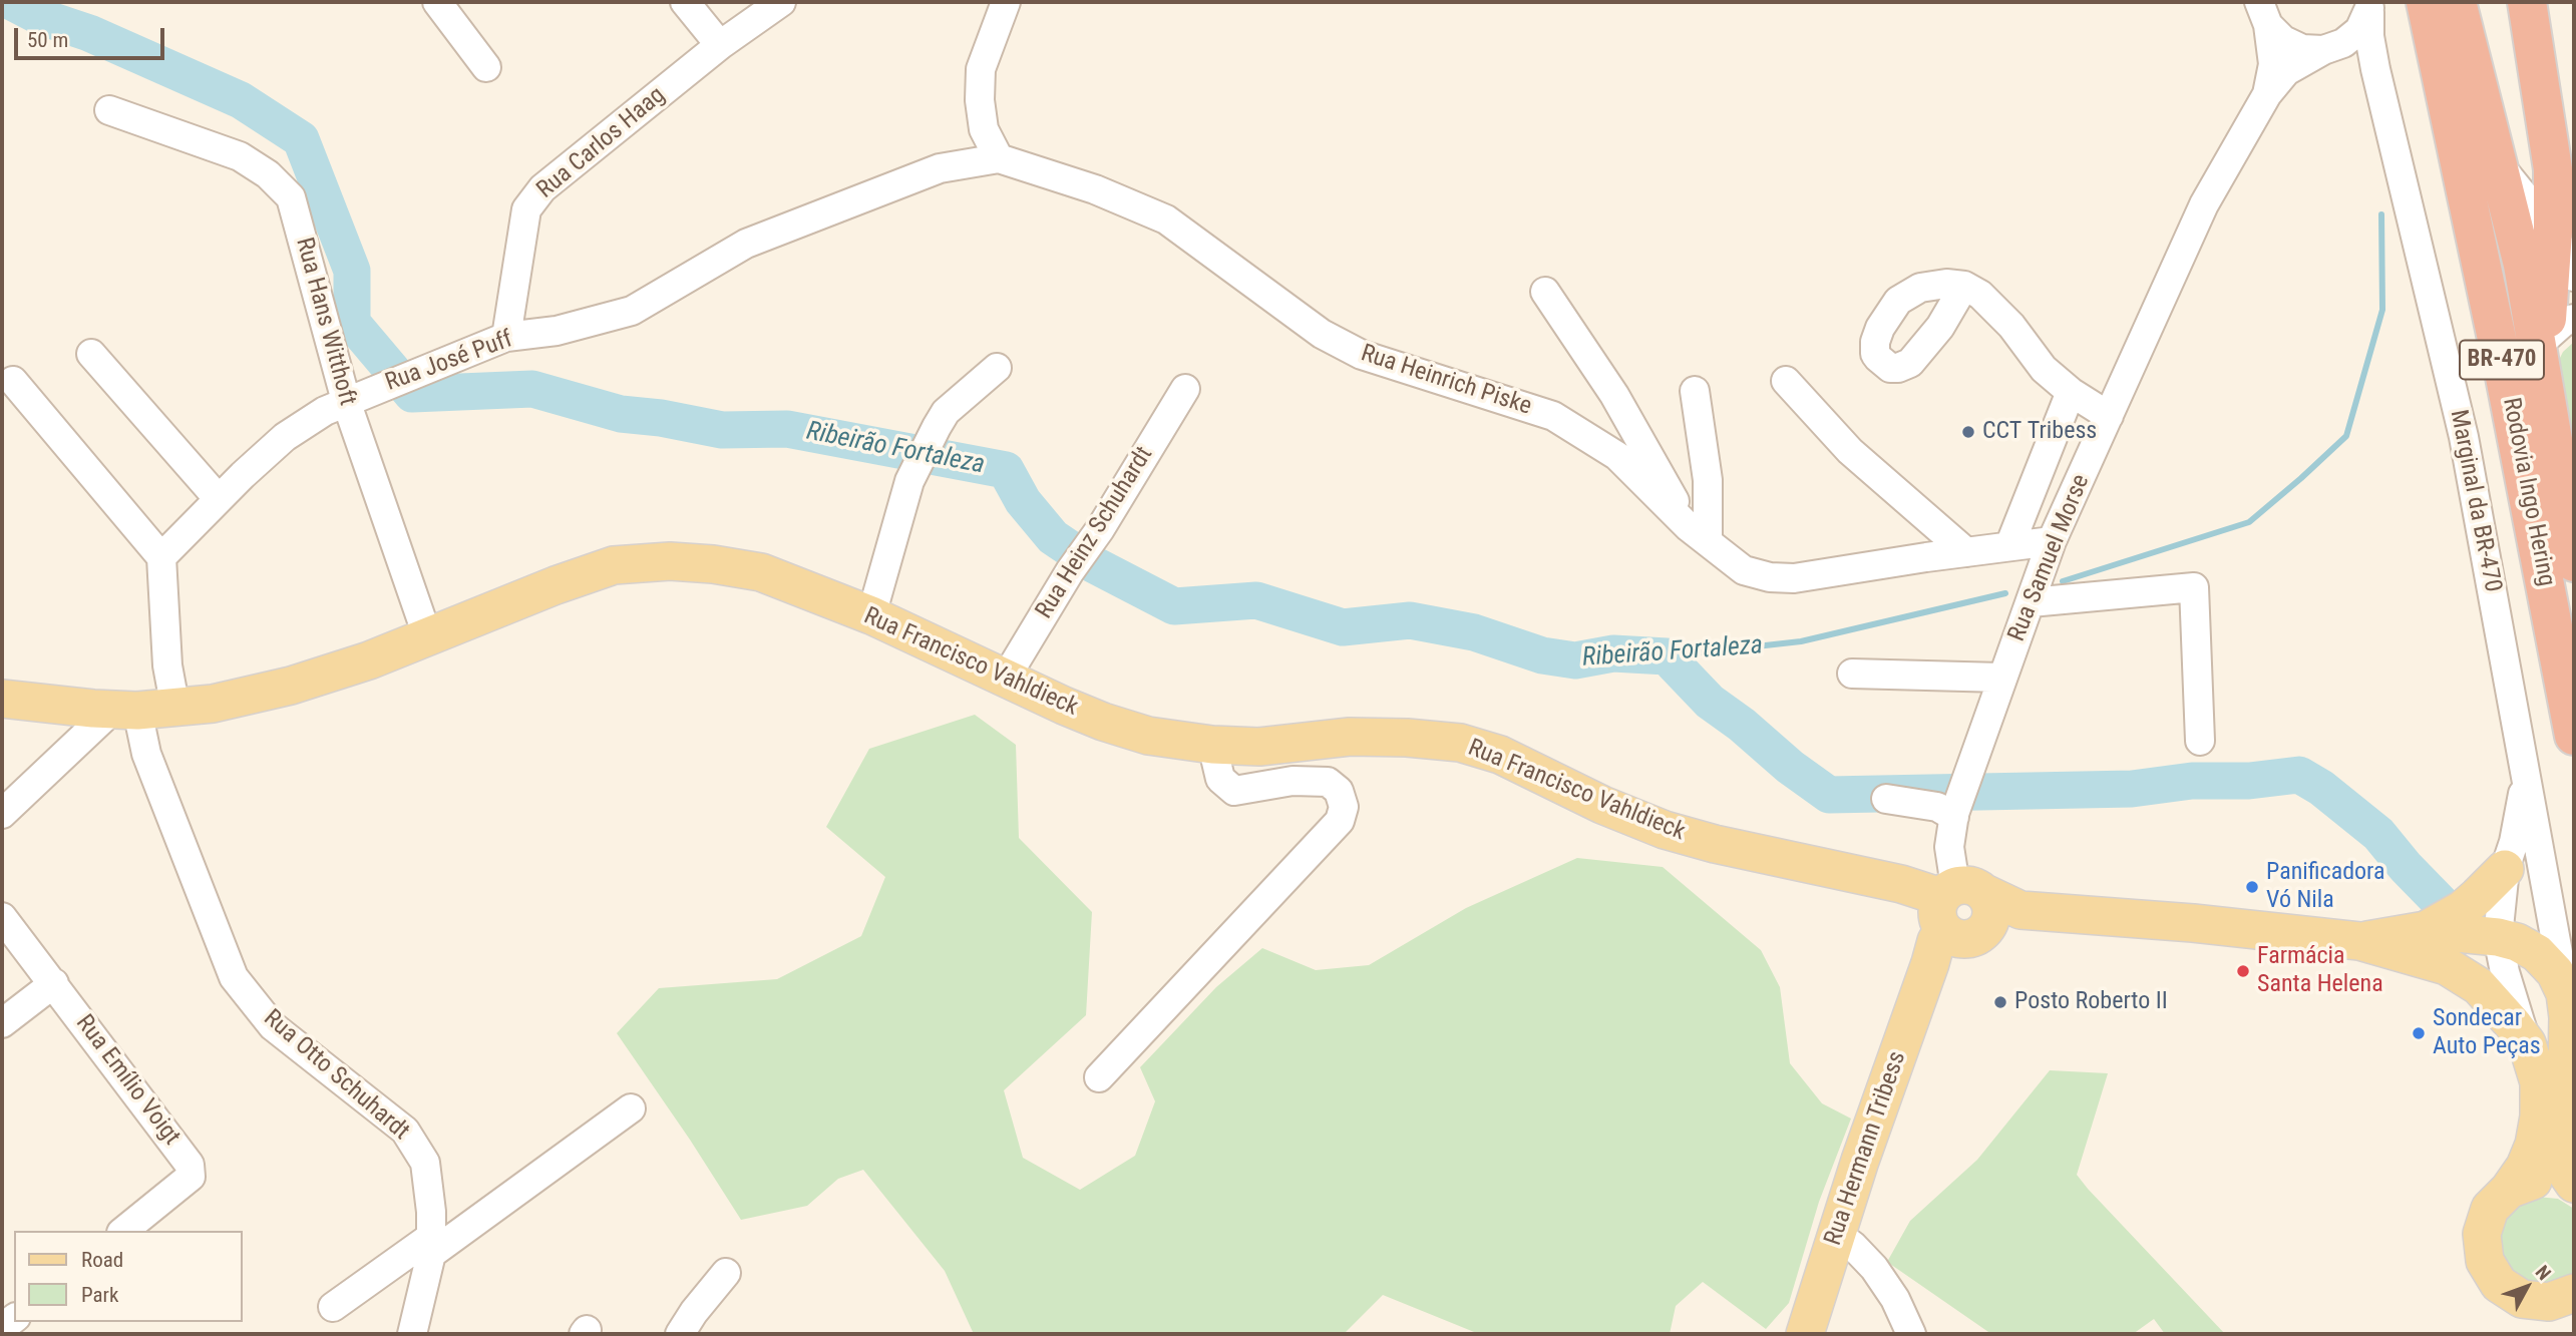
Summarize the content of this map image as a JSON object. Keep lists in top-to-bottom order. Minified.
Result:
{"streets":{"highway":["BR-470","Rodovia Ingo Hering"],"main road":["Rua Francisco Vahldieck","Rua Hermann Tribess"],"street":["Rua Carlos Haag","Rua Hans Witthoft","Rua José Puff","Rua Heinrich Piske","Marginal da BR-470","Rua Heinz Schuhardt","Rua Samuel Morse","Rua Otto Schuhardt","Rua Emílio Voigt"]},"crossings":[["Rua Carlos Haag","Rua José Puff"],["Rua Hans Witthoft","Rua José Puff"],["Rua Hans Witthoft","Rua Francisco Vahldieck"],["Rua José Puff","Rua Heinrich Piske"],["Rua Heinrich Piske","Rua Samuel Morse"],["Marginal da BR-470","Rua Samuel Morse"],["Marginal da BR-470","Rua Francisco Vahldieck"],["Rua Heinz Schuhardt","Rua Francisco Vahldieck"],["Rua Samuel Morse","Rua Francisco Vahldieck"],["Rua Samuel Morse","Rua Hermann Tribess"],["Rua Francisco Vahldieck","Rua Otto Schuhardt"],["Rua Francisco Vahldieck","Rua Hermann Tribess"]],"water":["Ribeirão Fortaleza"],"places":["CCT Tribess","Panificadora Vó Nila","Farmácia Santa Helena","Posto Roberto II","Sondecar Auto Peças"],"legend":["Road","Park"],"scale_bar":"50 m","north":"top right"}
